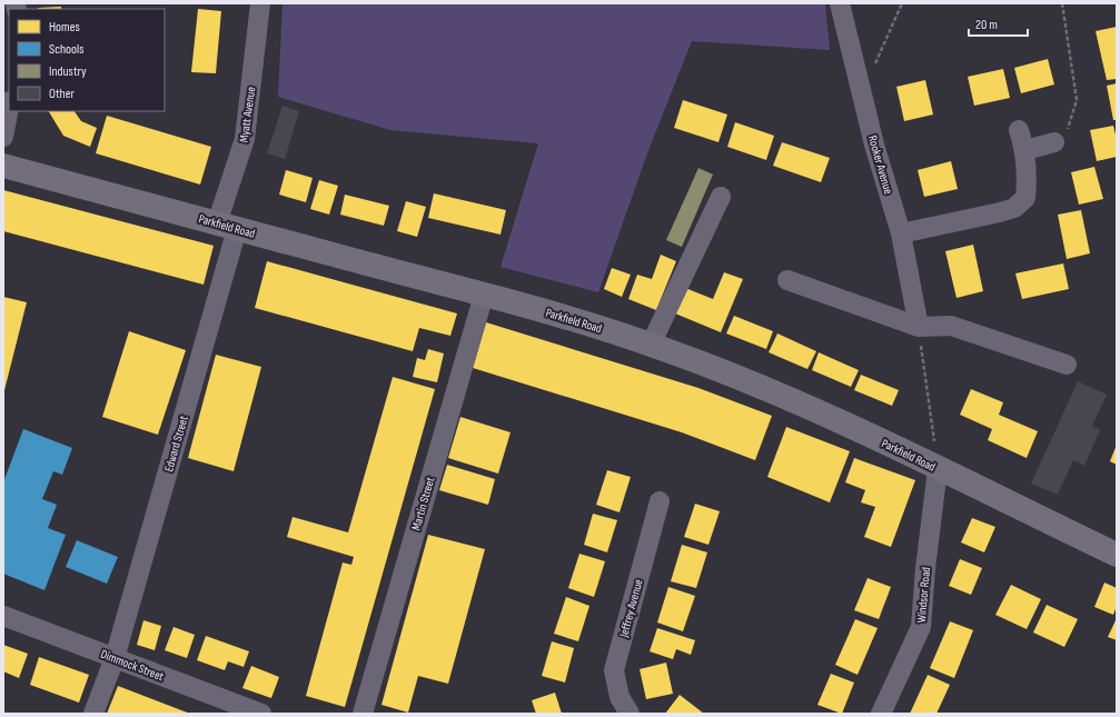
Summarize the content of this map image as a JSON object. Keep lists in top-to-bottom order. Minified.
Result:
{"streets":{"main road":["Parkfield Road"],"street":["Myatt Avenue","Rooker Avenue","Edward Street","Martin Street","Windsor Road","Jeffrey Avenue","Dimmock Street"]},"crossings":[["Myatt Avenue","Parkfield Road"],["Myatt Avenue","Edward Street"],["Parkfield Road","Edward Street"],["Parkfield Road","Martin Street"],["Parkfield Road","Windsor Road"],["Edward Street","Dimmock Street"]],"legend":["Homes","Schools","Industry","Other"],"scale_bar":"20 m"}
